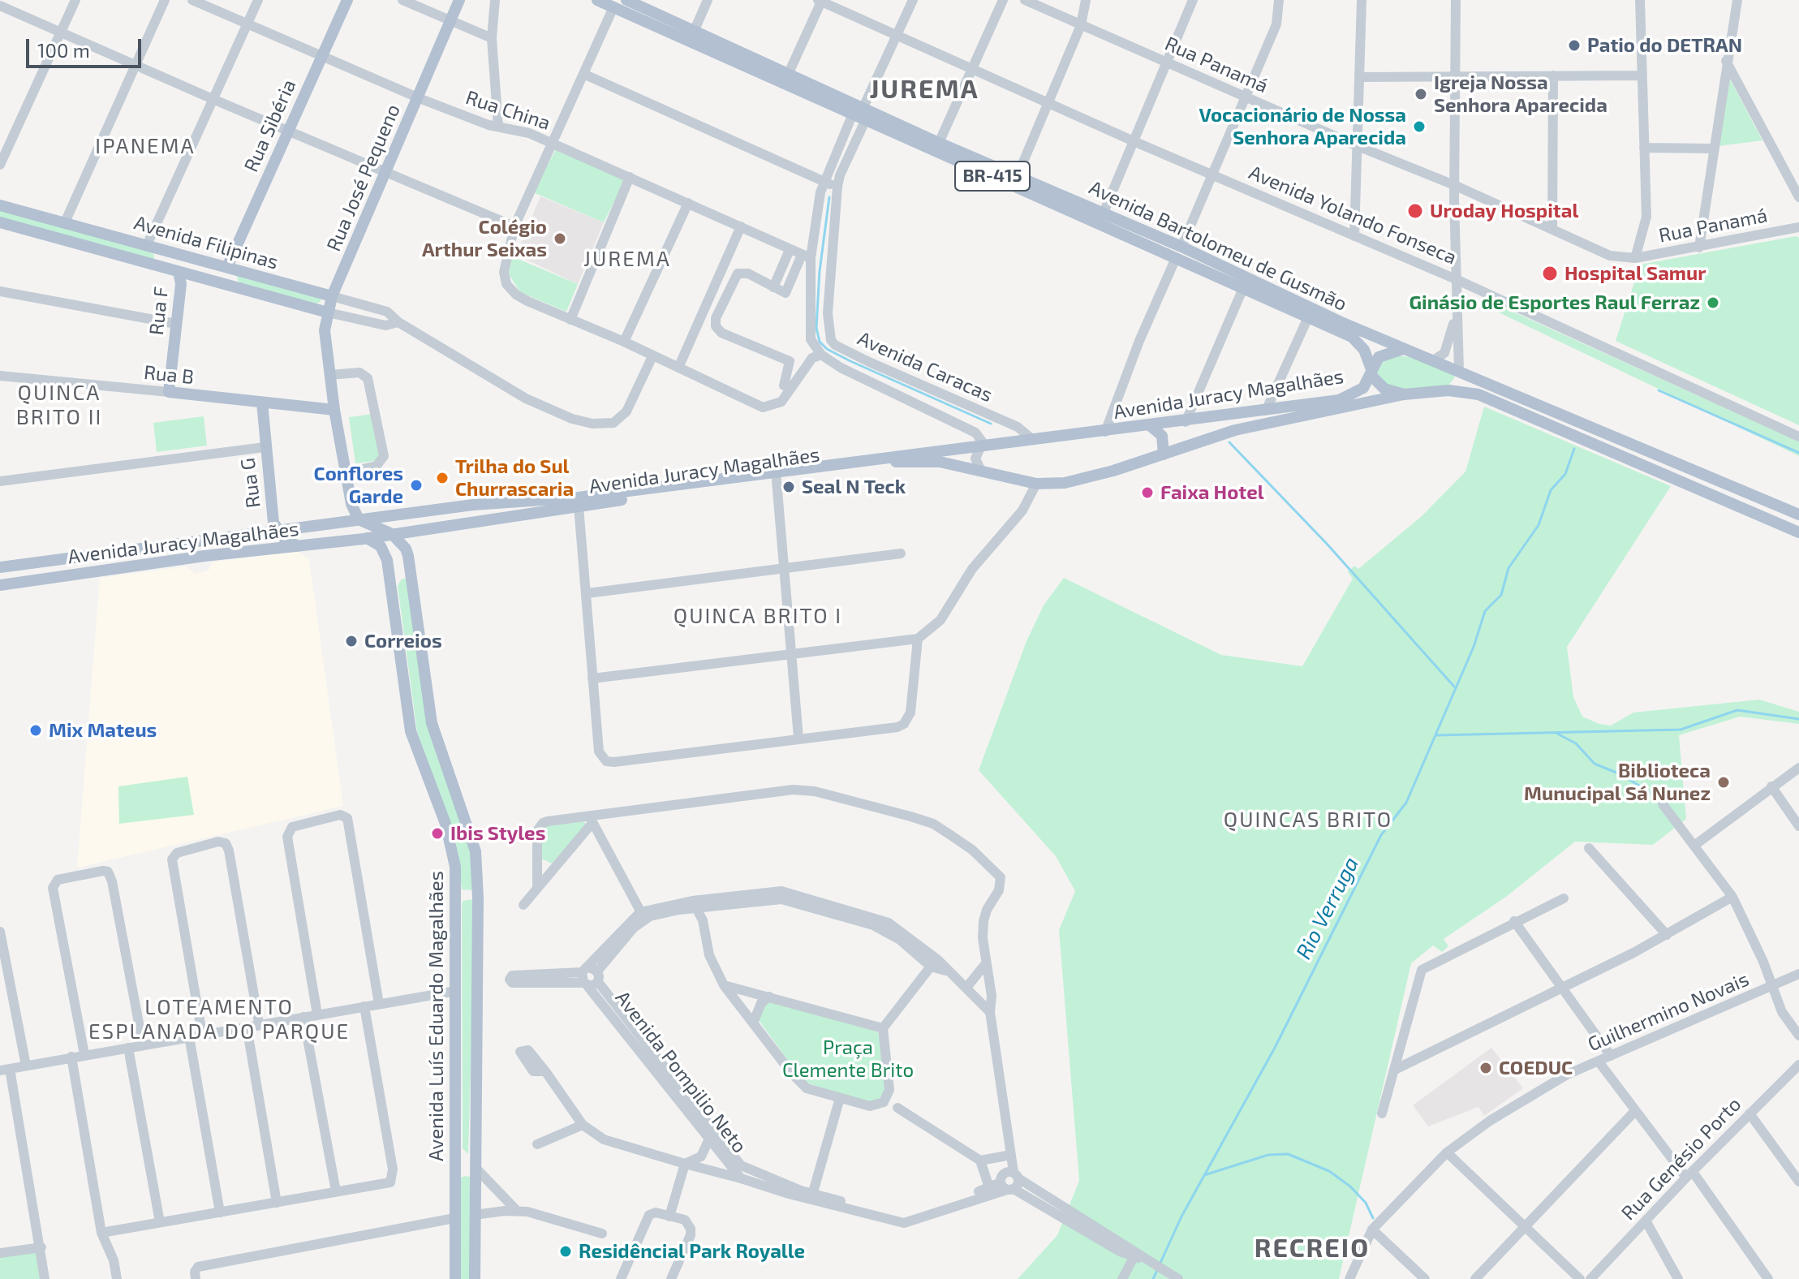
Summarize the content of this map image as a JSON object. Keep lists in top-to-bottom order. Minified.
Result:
{"streets":{"main road":["Rua Sibéria","BR-415","Rua José Pequeno","Avenida Filipinas","Avenida Bartolomeu de Gusmão","Rua F","Rua B","Avenida Juracy Magalhães","Rua G","Avenida Luís Eduardo Magalhães"],"street":["Rua Panamá","Rua China","Avenida Yolando Fonseca","Avenida Caracas","Guilhermino Novais","Avenida Pompilio Neto","Rua Genésio Porto"]},"crossings":[["Rua China","Rua Sibéria"],["Rua China","Rua José Pequeno"],["Rua Sibéria","Avenida Filipinas"],["Rua José Pequeno","Avenida Filipinas"],["Rua José Pequeno","Rua B"],["Rua José Pequeno","Avenida Juracy Magalhães"],["Avenida Yolando Fonseca","Avenida Caracas"],["Avenida Filipinas","Rua F"],["Avenida Bartolomeu de Gusmão","Avenida Caracas"],["Avenida Bartolomeu de Gusmão","Avenida Juracy Magalhães"],["Rua F","Rua B"],["Avenida Caracas","Avenida Juracy Magalhães"],["Rua B","Rua G"],["Avenida Juracy Magalhães","Rua G"],["Avenida Juracy Magalhães","Avenida Luís Eduardo Magalhães"]],"districts":["JUREMA","IPANEMA","JUREMA","QUINCA BRITO II","QUINCA BRITO I","QUINCAS BRITO","LOTEAMENTO ESPLANADA DO PARQUE","RECREIO"],"water":["Rio Verruga"],"parks":["Praça Clemente Brito"],"places":["Patio do DETRAN","Igreja Nossa Senhora Aparecida","Vocacionário de Nossa Senhora Aparecida","Uroday Hospital","Colégio Arthur Seixas","Hospital Samur","Ginásio de Esportes Raul Ferraz","Trilha do Sul Churrascaria","Conflores Garde","Seal N Teck","Faixa Hotel","Correios","Mix Mateus","Biblioteca Munucipal Sá Nunez","Ibis Styles","COEDUC","Residêncial Park Royalle"],"scale_bar":"100 m"}
